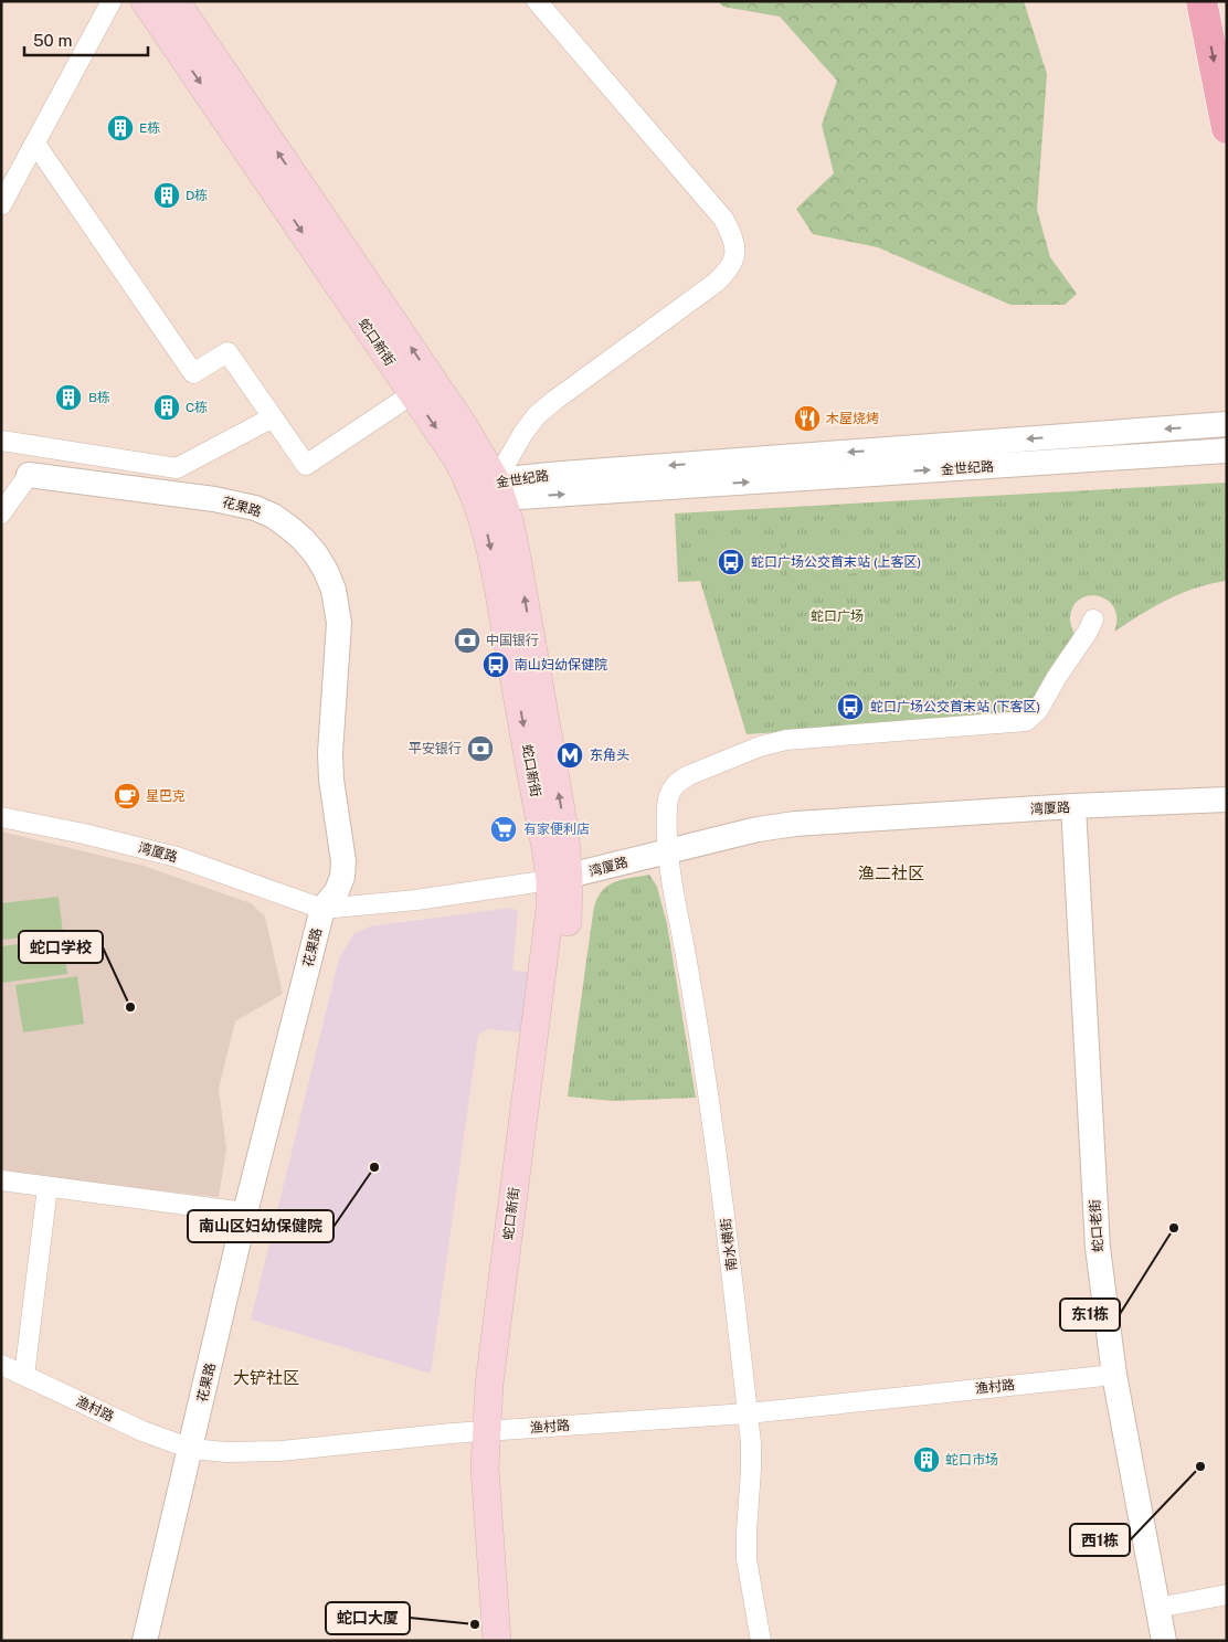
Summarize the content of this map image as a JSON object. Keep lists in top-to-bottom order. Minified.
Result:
{"streets":{"main road":["蛇口新街"],"street":["金世纪路","花果路","湾厦路","蛇口老街","南水横街","渔村路"]},"crossings":[["蛇口新街","金世纪路"],["蛇口新街","湾厦路"],["蛇口新街","渔村路"],["花果路","湾厦路"],["花果路","渔村路"],["湾厦路","蛇口老街"],["湾厦路","南水横街"],["蛇口老街","渔村路"],["南水横街","渔村路"]],"districts":["渔二社区","大铲社区"],"parks":["蛇口广场"],"places":{"building":["E栋","D栋","B栋","C栋","蛇口市场"],"restaurant":["木屋烧烤"],"bus stop":["蛇口广场公交首末站 (上客区)","南山妇幼保健院","蛇口广场公交首末站 (下客区)"],"bank":["中国银行","平安银行"],"metro station":["东角头"],"cafe":["星巴克"],"supermarket":["有家便利店"],"other":["蛇口学校","南山区妇幼保健院","东1栋","西1栋","蛇口大厦"]},"scale_bar":"50 m"}
